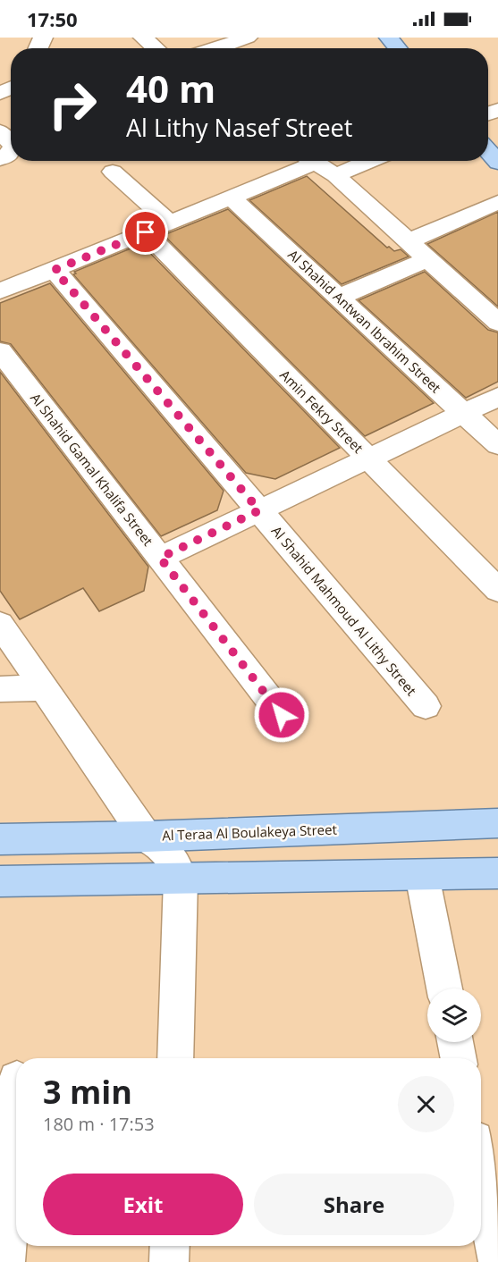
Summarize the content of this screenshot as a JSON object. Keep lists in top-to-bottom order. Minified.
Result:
{"streets":{"main road":["Al Teraa Al Boulakeya Street"],"street":["Al Shahid Antwan Ibrahim Street","Amin Fekry Street","Al Shahid Gamal Khalifa Street","Al Shahid Mahmoud Al Lithy Street"]},"page":{"status":"17:50","turn":["40 m","Al Lithy Nasef Street"],"heading":["3 min","180 m · 17:53"],"buttons":["Exit","Share"]}}
